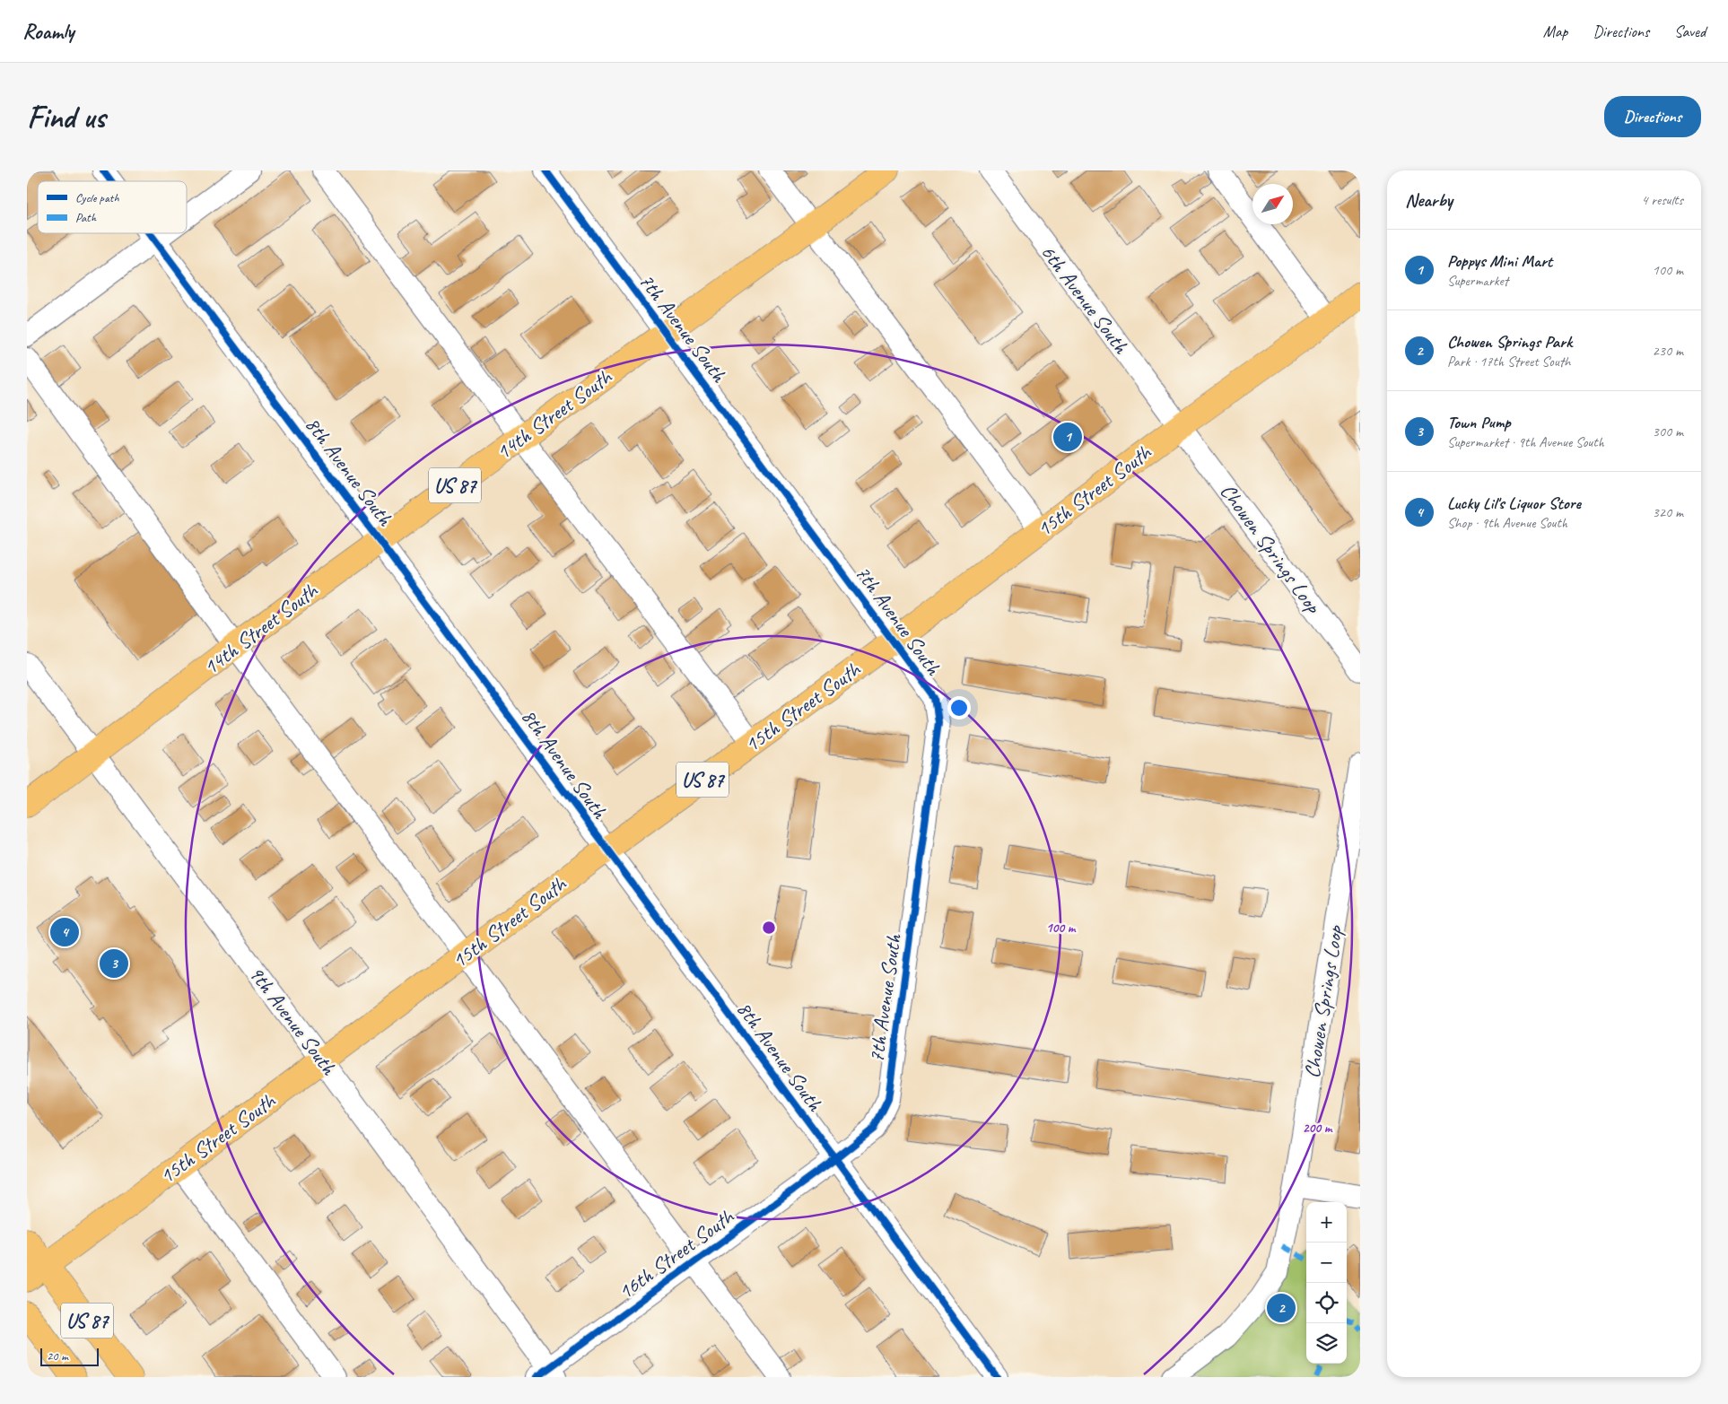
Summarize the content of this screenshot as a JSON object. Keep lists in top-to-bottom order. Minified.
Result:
{"streets":{"main road":["14th Street South","US 87","15th Street South"],"street":["6th Avenue South","7th Avenue South","8th Avenue South","Chowen Springs Loop","9th Avenue South","16th Street South"]},"crossings":[["6th Avenue South","15th Street South"],["6th Avenue South","Chowen Springs Loop"],["7th Avenue South","14th Street South"],["7th Avenue South","8th Avenue South"],["7th Avenue South","15th Street South"],["7th Avenue South","16th Street South"],["14th Street South","8th Avenue South"],["14th Street South","9th Avenue South"],["8th Avenue South","15th Street South"],["8th Avenue South","16th Street South"],["US 87","15th Street South"],["15th Street South","Chowen Springs Loop"],["15th Street South","9th Avenue South"],["9th Avenue South","16th Street South"]],"legend":["Cycle path","Path"],"scale_bar":"20 m","north":"top right","page":{"header":"Roamly","nav":["Map","Directions","Saved"],"buttons":"Directions","title":"Find us","heading":["Nearby","4 results"],"list":[{"mark":"1","name":"Poppys Mini Mart","note":"Supermarket","value":"100 m"},{"mark":"2","name":"Chowen Springs Park","note":"Park · 17th Street South","value":"230 m"},{"mark":"3","name":"Town Pump","note":"Supermarket · 9th Avenue South","value":"300 m"},{"mark":"4","name":"Lucky Lil's Liquor Store","note":"Shop · 9th Avenue South","value":"320 m"}],"pins":["1","4","3","2"],"map_buttons":["+","−"],"scale":"20 m"},"rings":["100 m","200 m"]}
